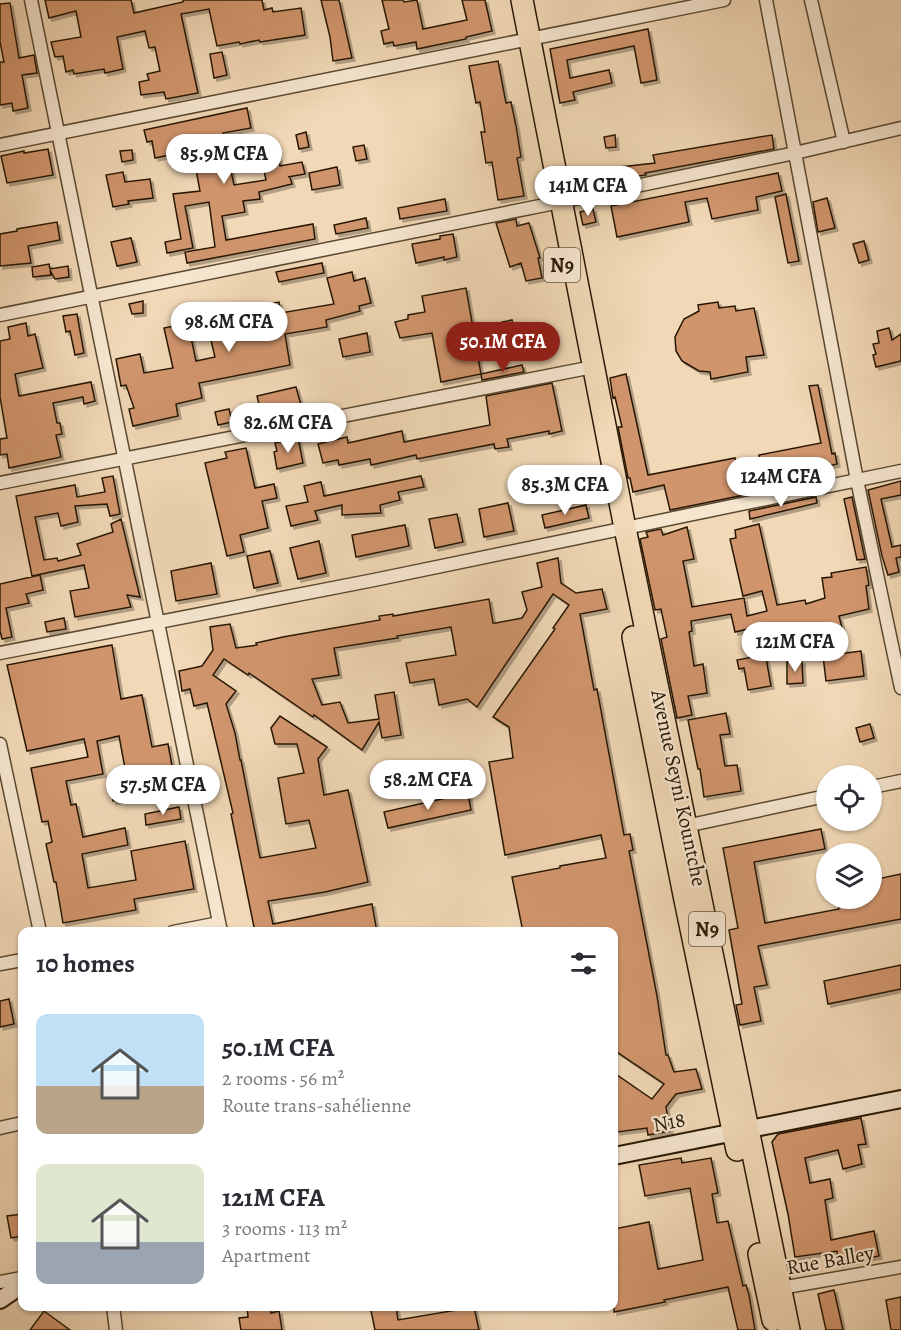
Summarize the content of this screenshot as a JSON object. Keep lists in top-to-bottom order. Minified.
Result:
{"streets":{"highway":["N9","Avenue Seyni Kountche"],"main road":["N18"],"street":["Rue Balley"]},"crossings":[["N9","Avenue Seyni Kountche"],["Avenue Seyni Kountche","N18"],["Avenue Seyni Kountche","Rue Balley"]],"page":{"price":["85.9M CFA","141M CFA","98.6M CFA","50.1M CFA","82.6M CFA","124M CFA","85.3M CFA","121M CFA","58.2M CFA","57.5M CFA"],"heading":"10 homes","list":[{"name":"50.1M CFA","note":"2 rooms · 56 m² · Route trans-sahélienne"},{"name":"121M CFA","note":"3 rooms · 113 m² · Apartment"}]}}
